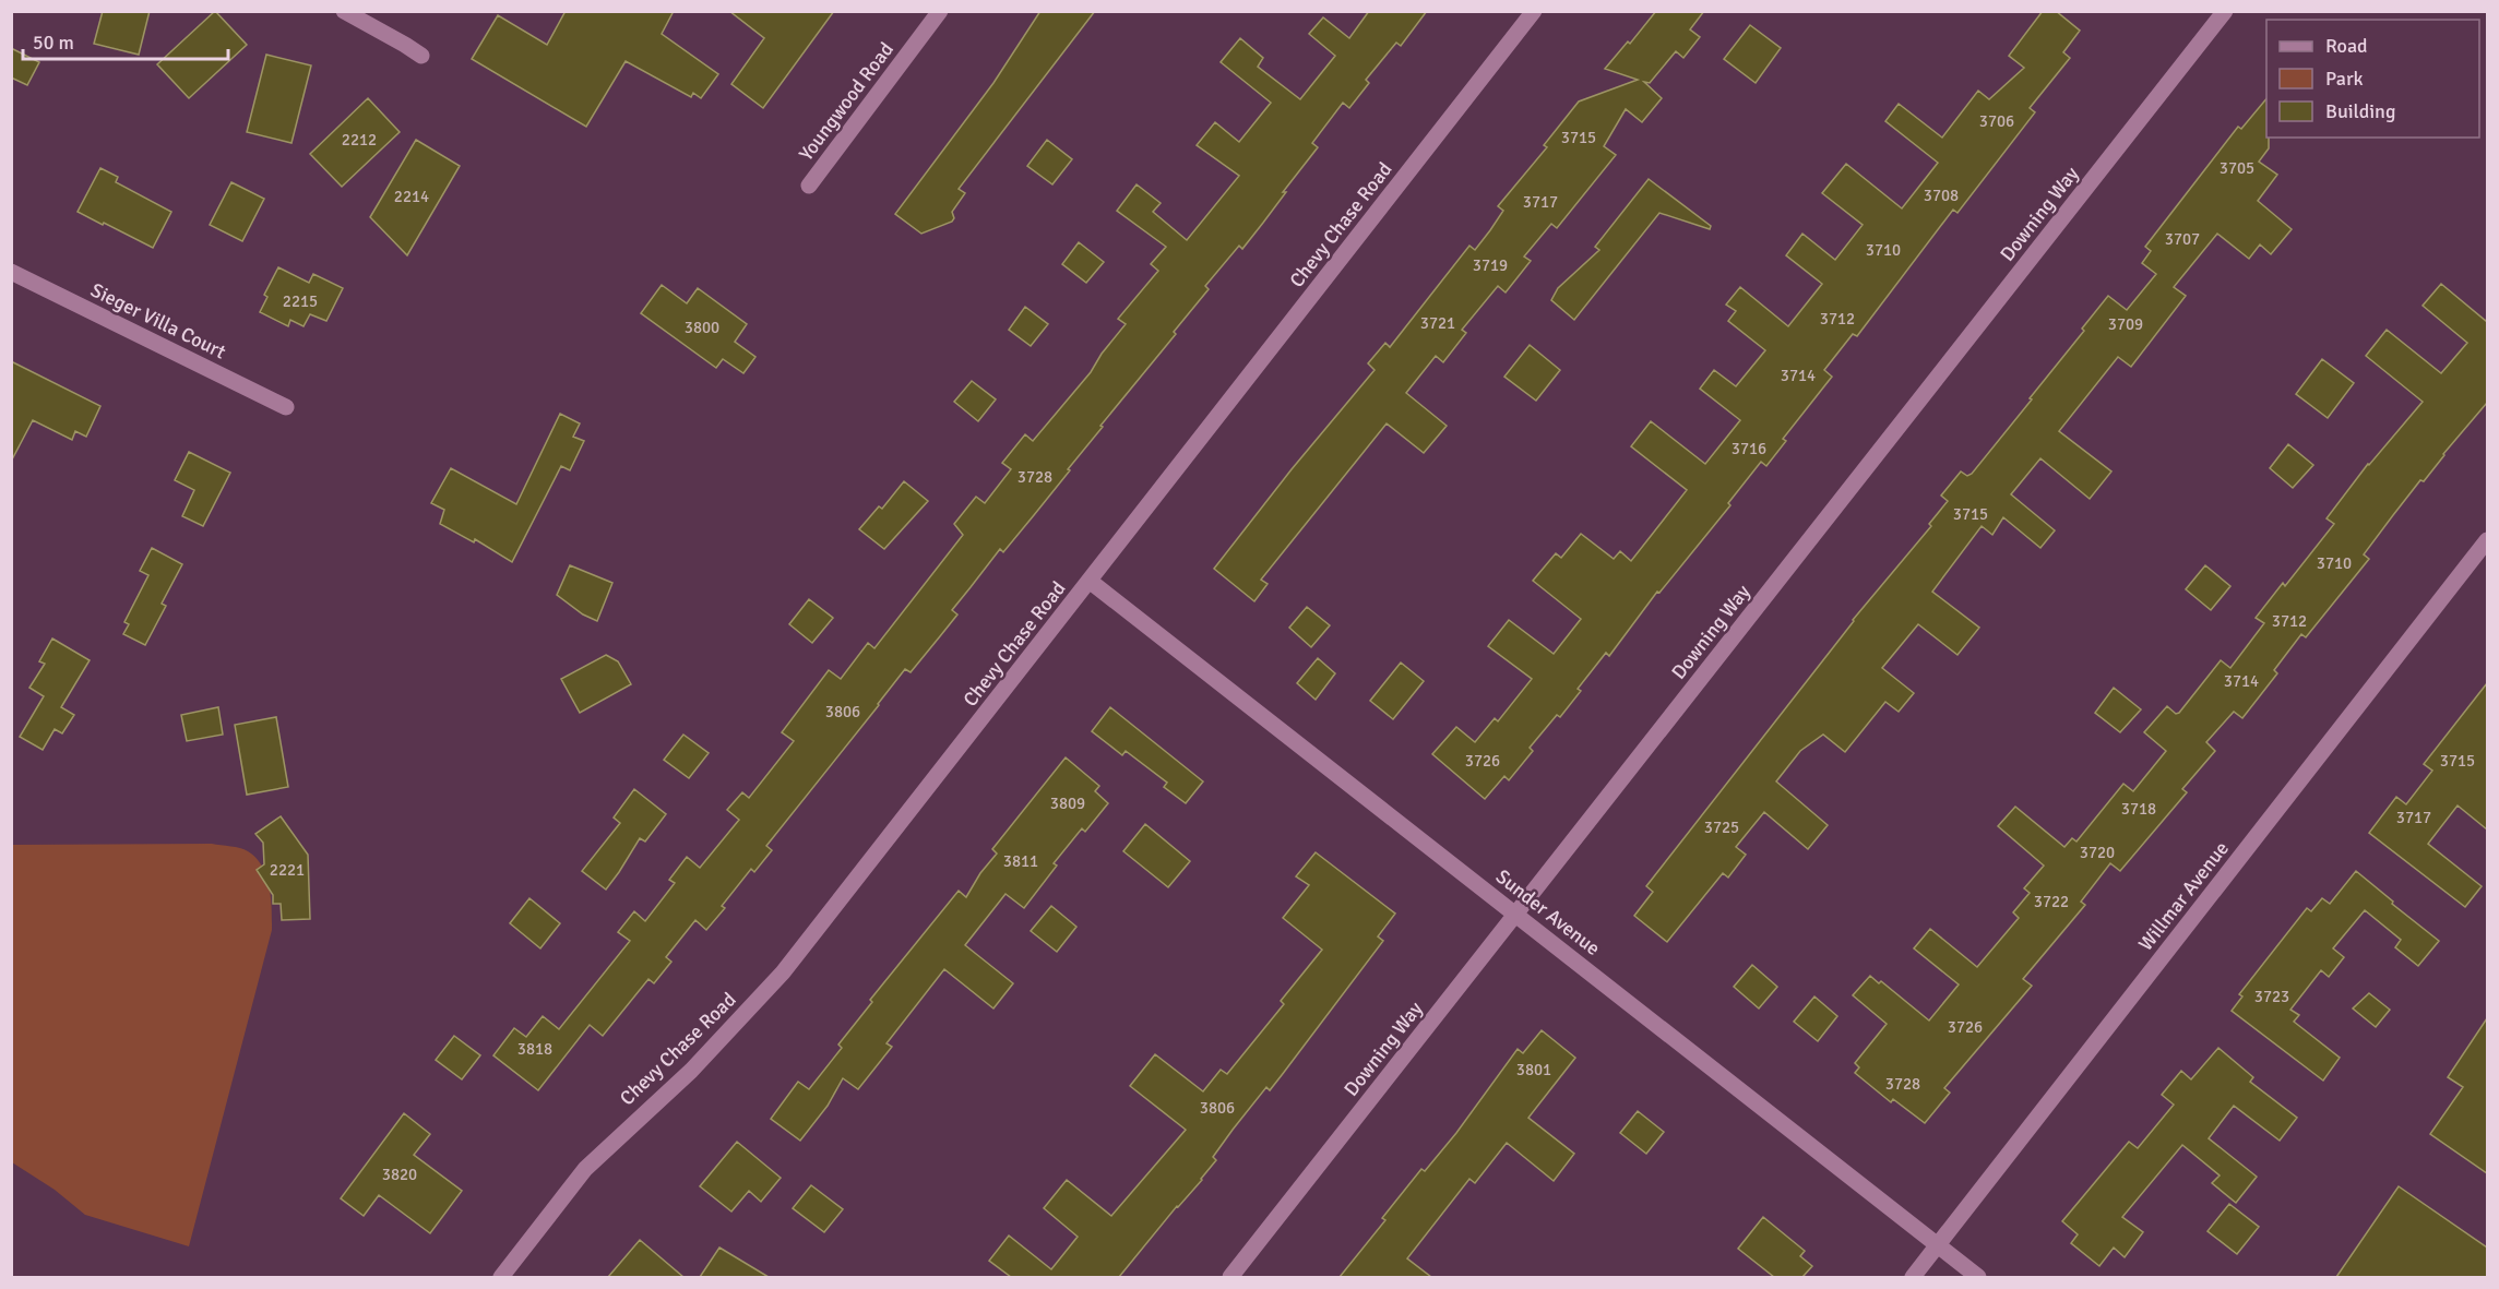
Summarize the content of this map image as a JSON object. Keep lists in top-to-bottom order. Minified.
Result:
{"streets":{"street":["Youngwood Road","Downing Way","Chevy Chase Road","Sieger Villa Court","Willmar Avenue","Sunder Avenue"]},"crossings":[["Downing Way","Sunder Avenue"],["Chevy Chase Road","Sunder Avenue"],["Willmar Avenue","Sunder Avenue"]],"house_numbers":["3706","3715","2212","3705","3708","2214","3717","3707","3710","3719","2215","3712","3721","3709","3800","3714","3716","3728","3715","3710","3712","3714","3806","3726","3715","3809","3718","3717","3725","3720","3811","2221","3722","3723","3726","3818","3801","3728","3806","3820"],"legend":["Road","Park","Building"],"scale_bar":"50 m"}
